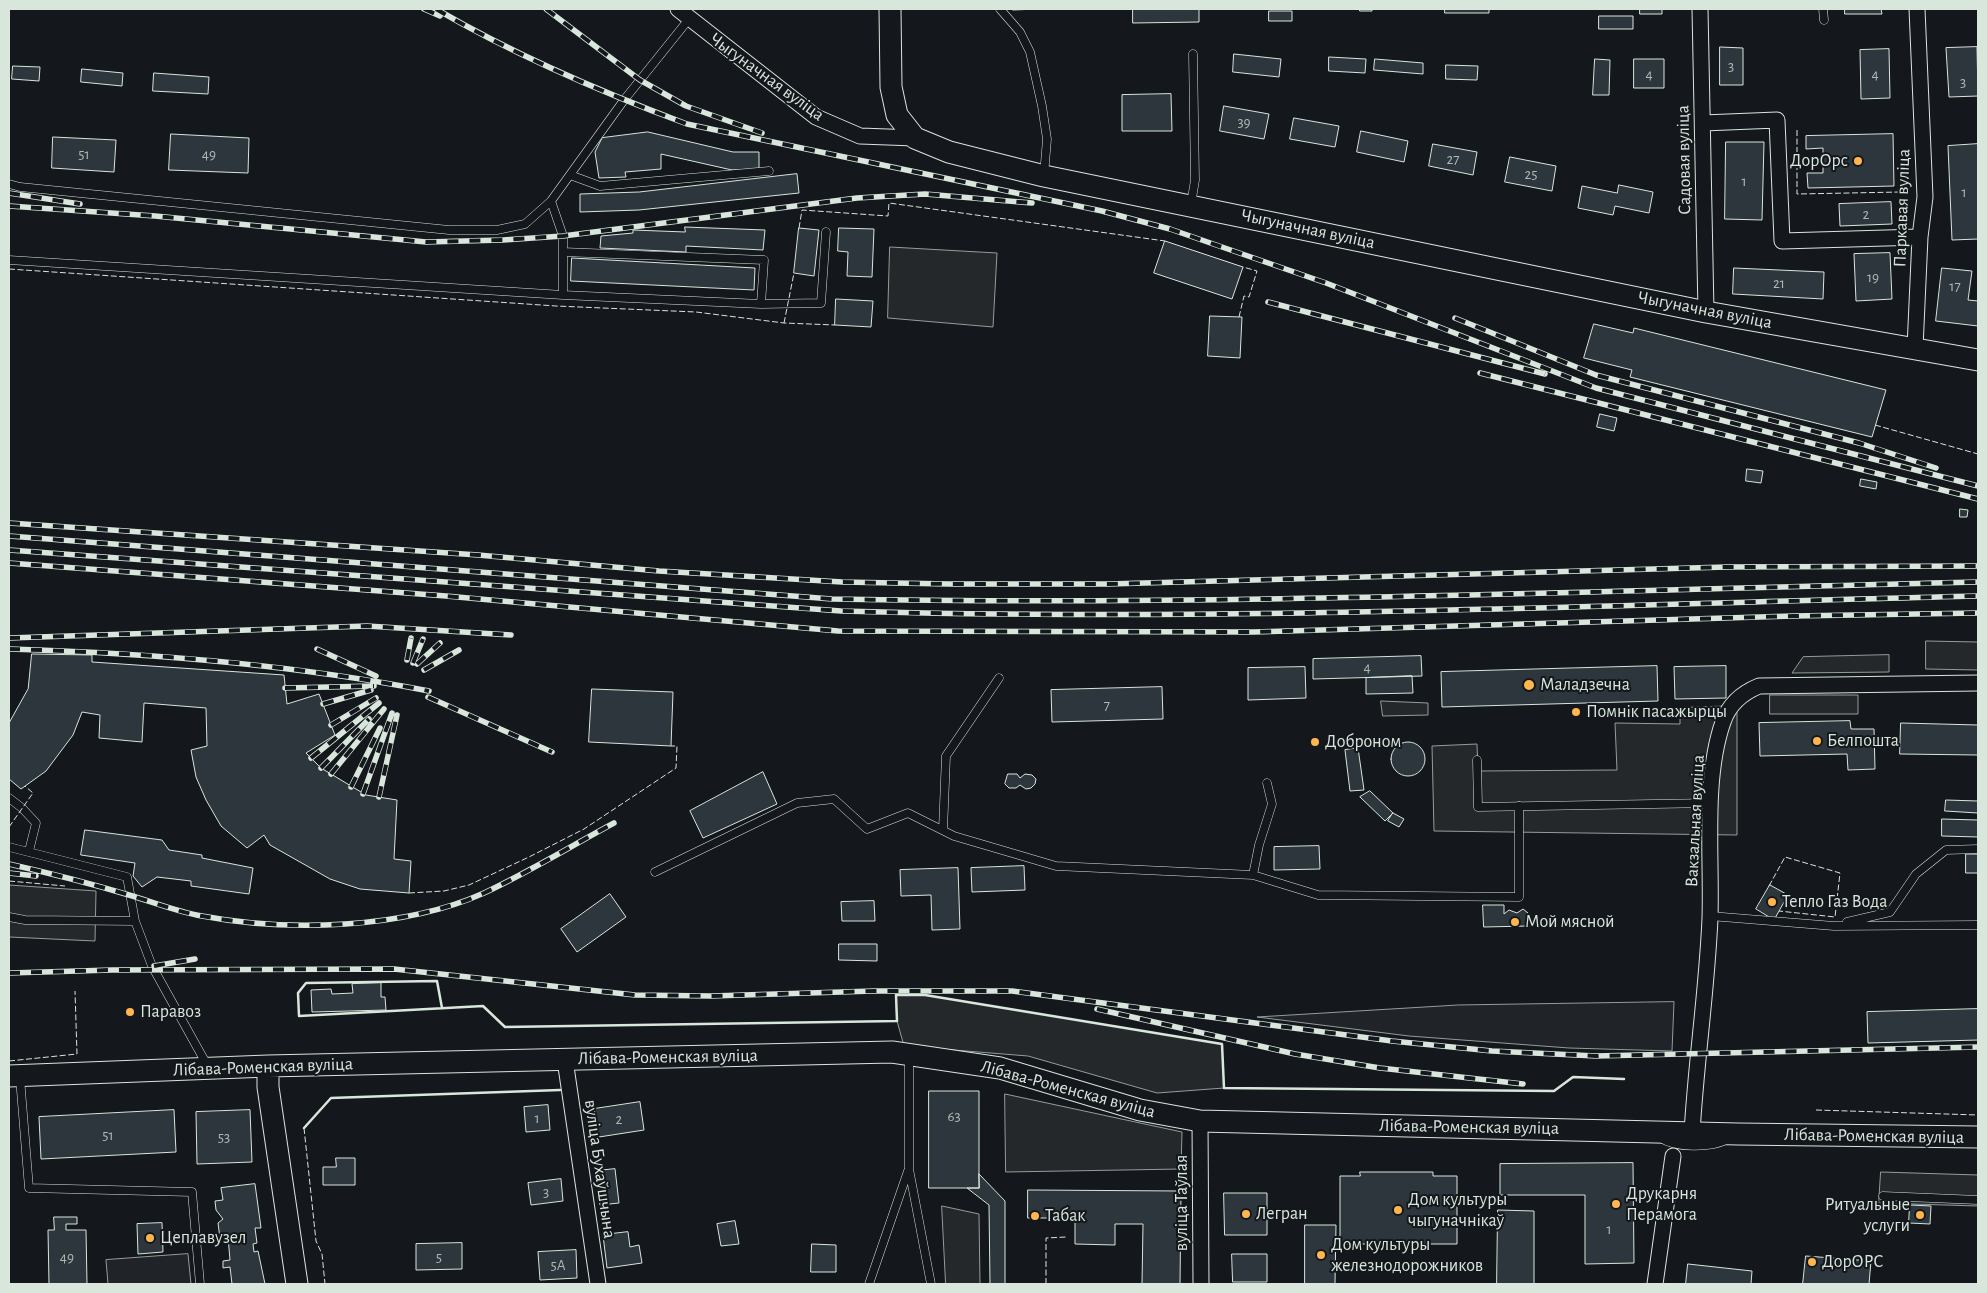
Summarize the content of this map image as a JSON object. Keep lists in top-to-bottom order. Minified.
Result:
{"streets":{"main road":["Чыгуначная вуліца","Лібава-Роменская вуліца"],"street":["Садовая вуліца","Паркавая вуліца","Вакзальная вуліца","вуліца Бухаўшчына","вуліца Таўлая"]},"crossings":[["Чыгуначная вуліца","Садовая вуліца"],["Чыгуначная вуліца","Паркавая вуліца"],["Вакзальная вуліца","Лібава-Роменская вуліца"],["Лібава-Роменская вуліца","вуліца Бухаўшчына"],["Лібава-Роменская вуліца","вуліца Таўлая"]],"places":["ДорОрс","Маладзечна","Помнік пасажырцы","Белпошта","Доброном","Тепло Газ Вода","Мой мясной","Паравоз","Друкарня Перамога","Дом культуры чыгуначнікаў","Легран","Ритуальные услуги","Табак","Цеплавузел","Дом культуры железнодорожников","ДорОРС"],"house_numbers":["3","4","4","3","39","51","49","27","25","1","1","2","19","21","17","4","7","63","1","2","51","53","3","1","49","5","5А"]}
